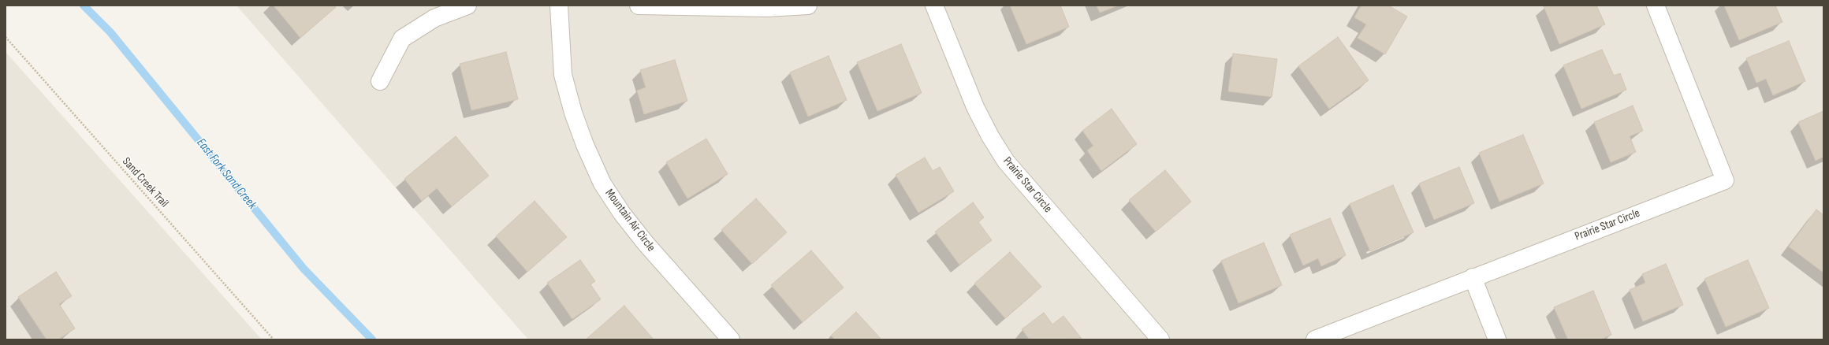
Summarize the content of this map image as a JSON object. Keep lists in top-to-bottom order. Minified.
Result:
{"streets":{"street":["Prairie Star Circle","Mountain Air Circle"],"path":["Sand Creek Trail"]},"water":["East Fork Sand Creek"]}
